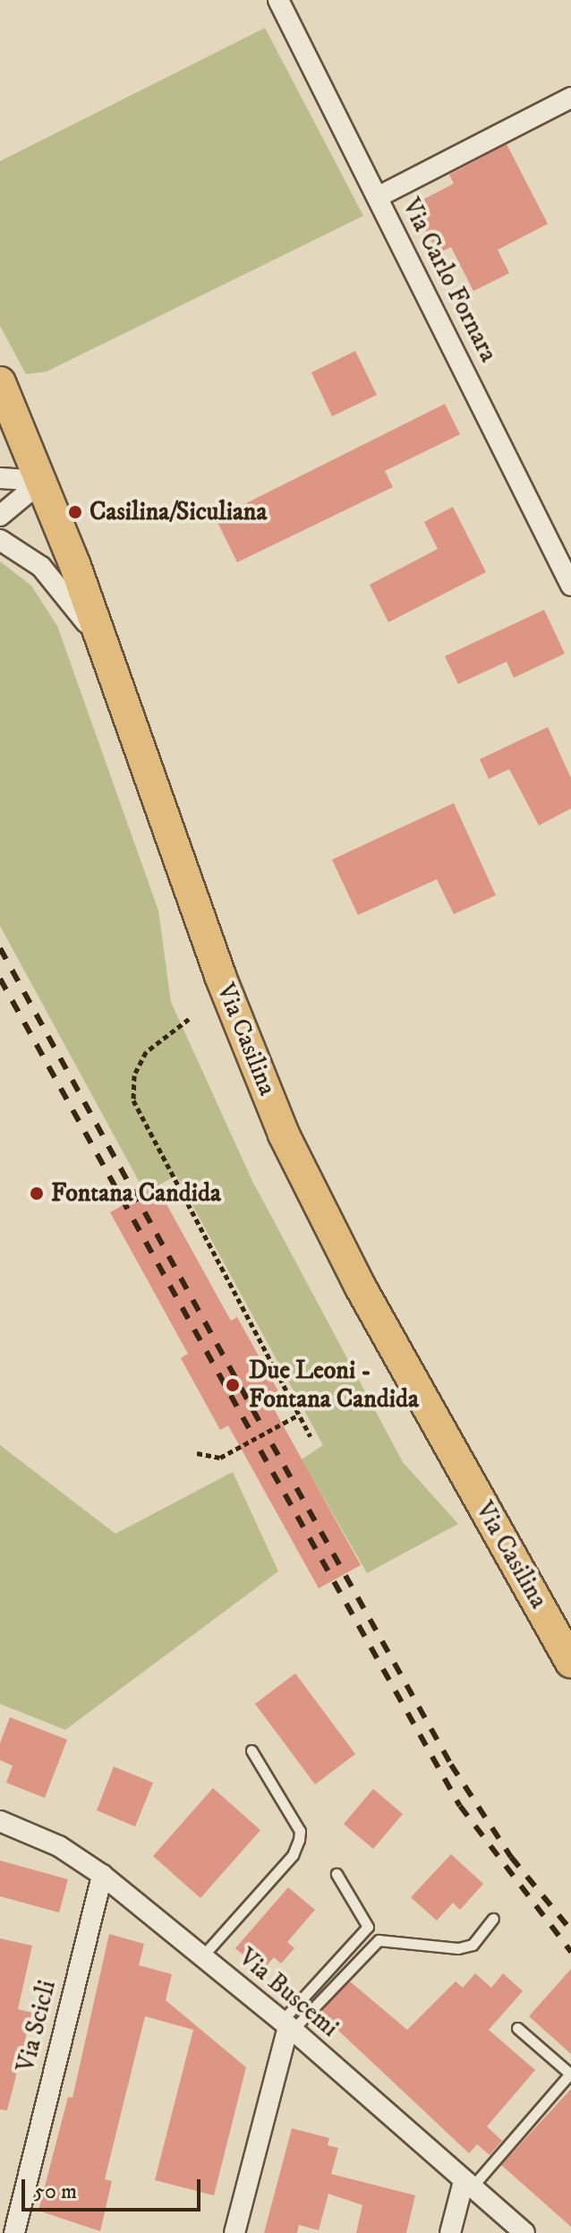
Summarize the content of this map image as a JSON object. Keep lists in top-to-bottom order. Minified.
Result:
{"streets":{"main road":["Via Casilina"],"street":["Via Carlo Fornara","Via Buscemi","Via Scicli"]},"crossings":[["Via Buscemi","Via Scicli"]],"places":["Casilina/Siculiana","Fontana Candida","Due Leoni - Fontana Candida"],"scale_bar":"50 m"}
